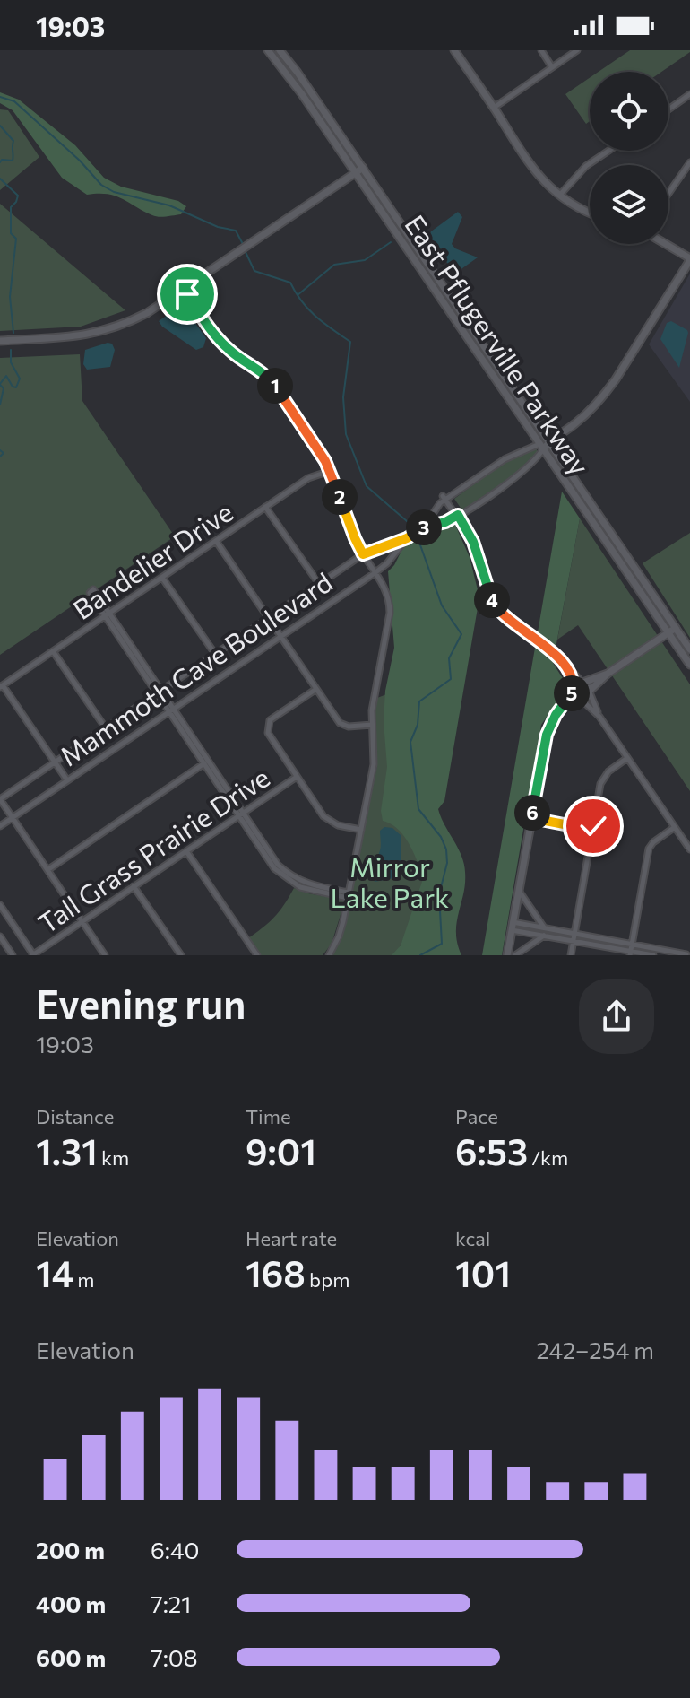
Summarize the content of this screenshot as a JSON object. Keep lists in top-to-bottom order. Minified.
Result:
{"streets":{"main road":["East Pflugerville Parkway","Mammoth Cave Boulevard"],"street":["Bandelier Drive","Tall Grass Prairie Drive"]},"crossings":[["East Pflugerville Parkway","Mammoth Cave Boulevard"]],"parks":["Mirror Lake Park"],"page":{"status":"19:03","pins":["1","2","3","4","5","6"],"heading":["Evening run","19:03"],"stats":[["Distance","1.31 km"],["Time","9:01"],["Pace","6:53 /km"],["Elevation","14 m"],["Heart rate","168 bpm"],["kcal","101"]],"chart":["Elevation","242–254 m"],"list":[{"name":"200 m","note":"6:40"},{"name":"400 m","note":"7:21"},{"name":"600 m","note":"7:08"}]}}
